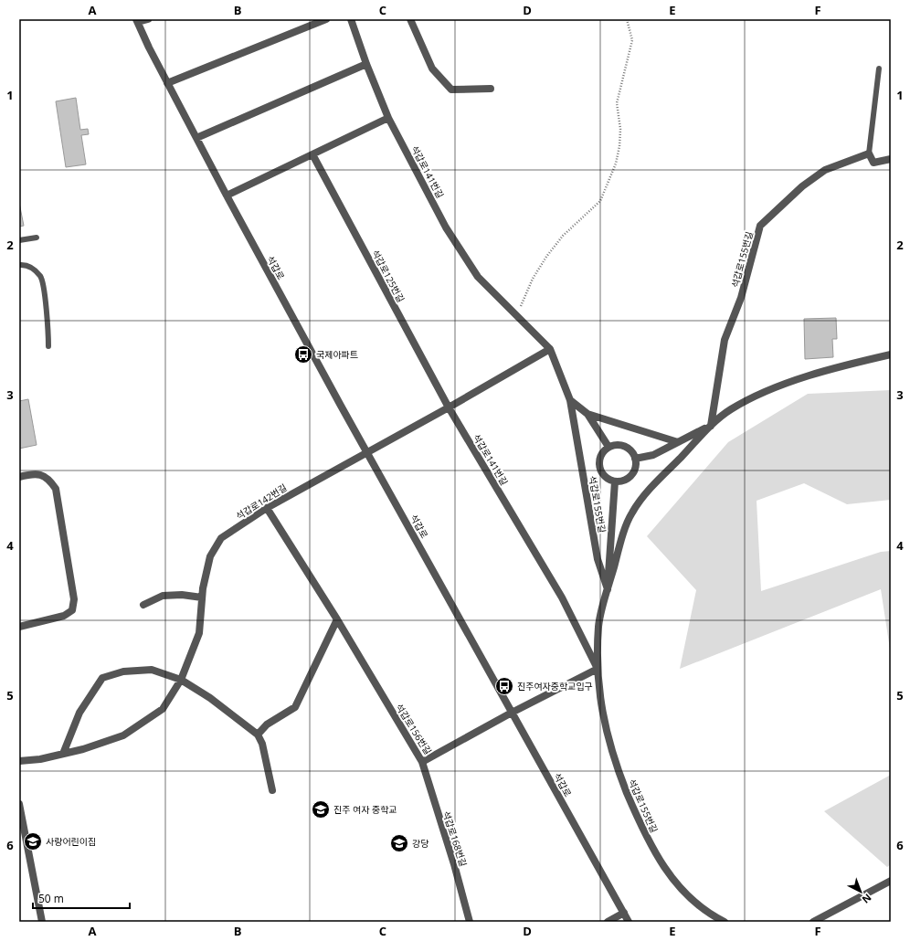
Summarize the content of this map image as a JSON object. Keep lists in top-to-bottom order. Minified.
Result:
{"streets":{"street":["석갑로141번길","석갑로155번길","석갑로","석갑로125번길","석갑로142번길","석갑로156번길","석갑로168번길"]},"crossings":[["석갑로141번길","석갑로155번길"],["석갑로141번길","석갑로125번길"],["석갑로","석갑로142번길"],["석갑로","석갑로156번길"],["석갑로142번길","석갑로156번길"],["석갑로156번길","석갑로168번길"]],"places":{"bus stop":["국제아파트","진주여자중학교입구"],"school or university":["진주 여자 중학교","사랑어린이집","강당"]},"scale_bar":"50 m","north":"bottom right","grid":{"columns":["A","B","C","D","E","F"],"rows":["1","2","3","4","5","6"]}}
